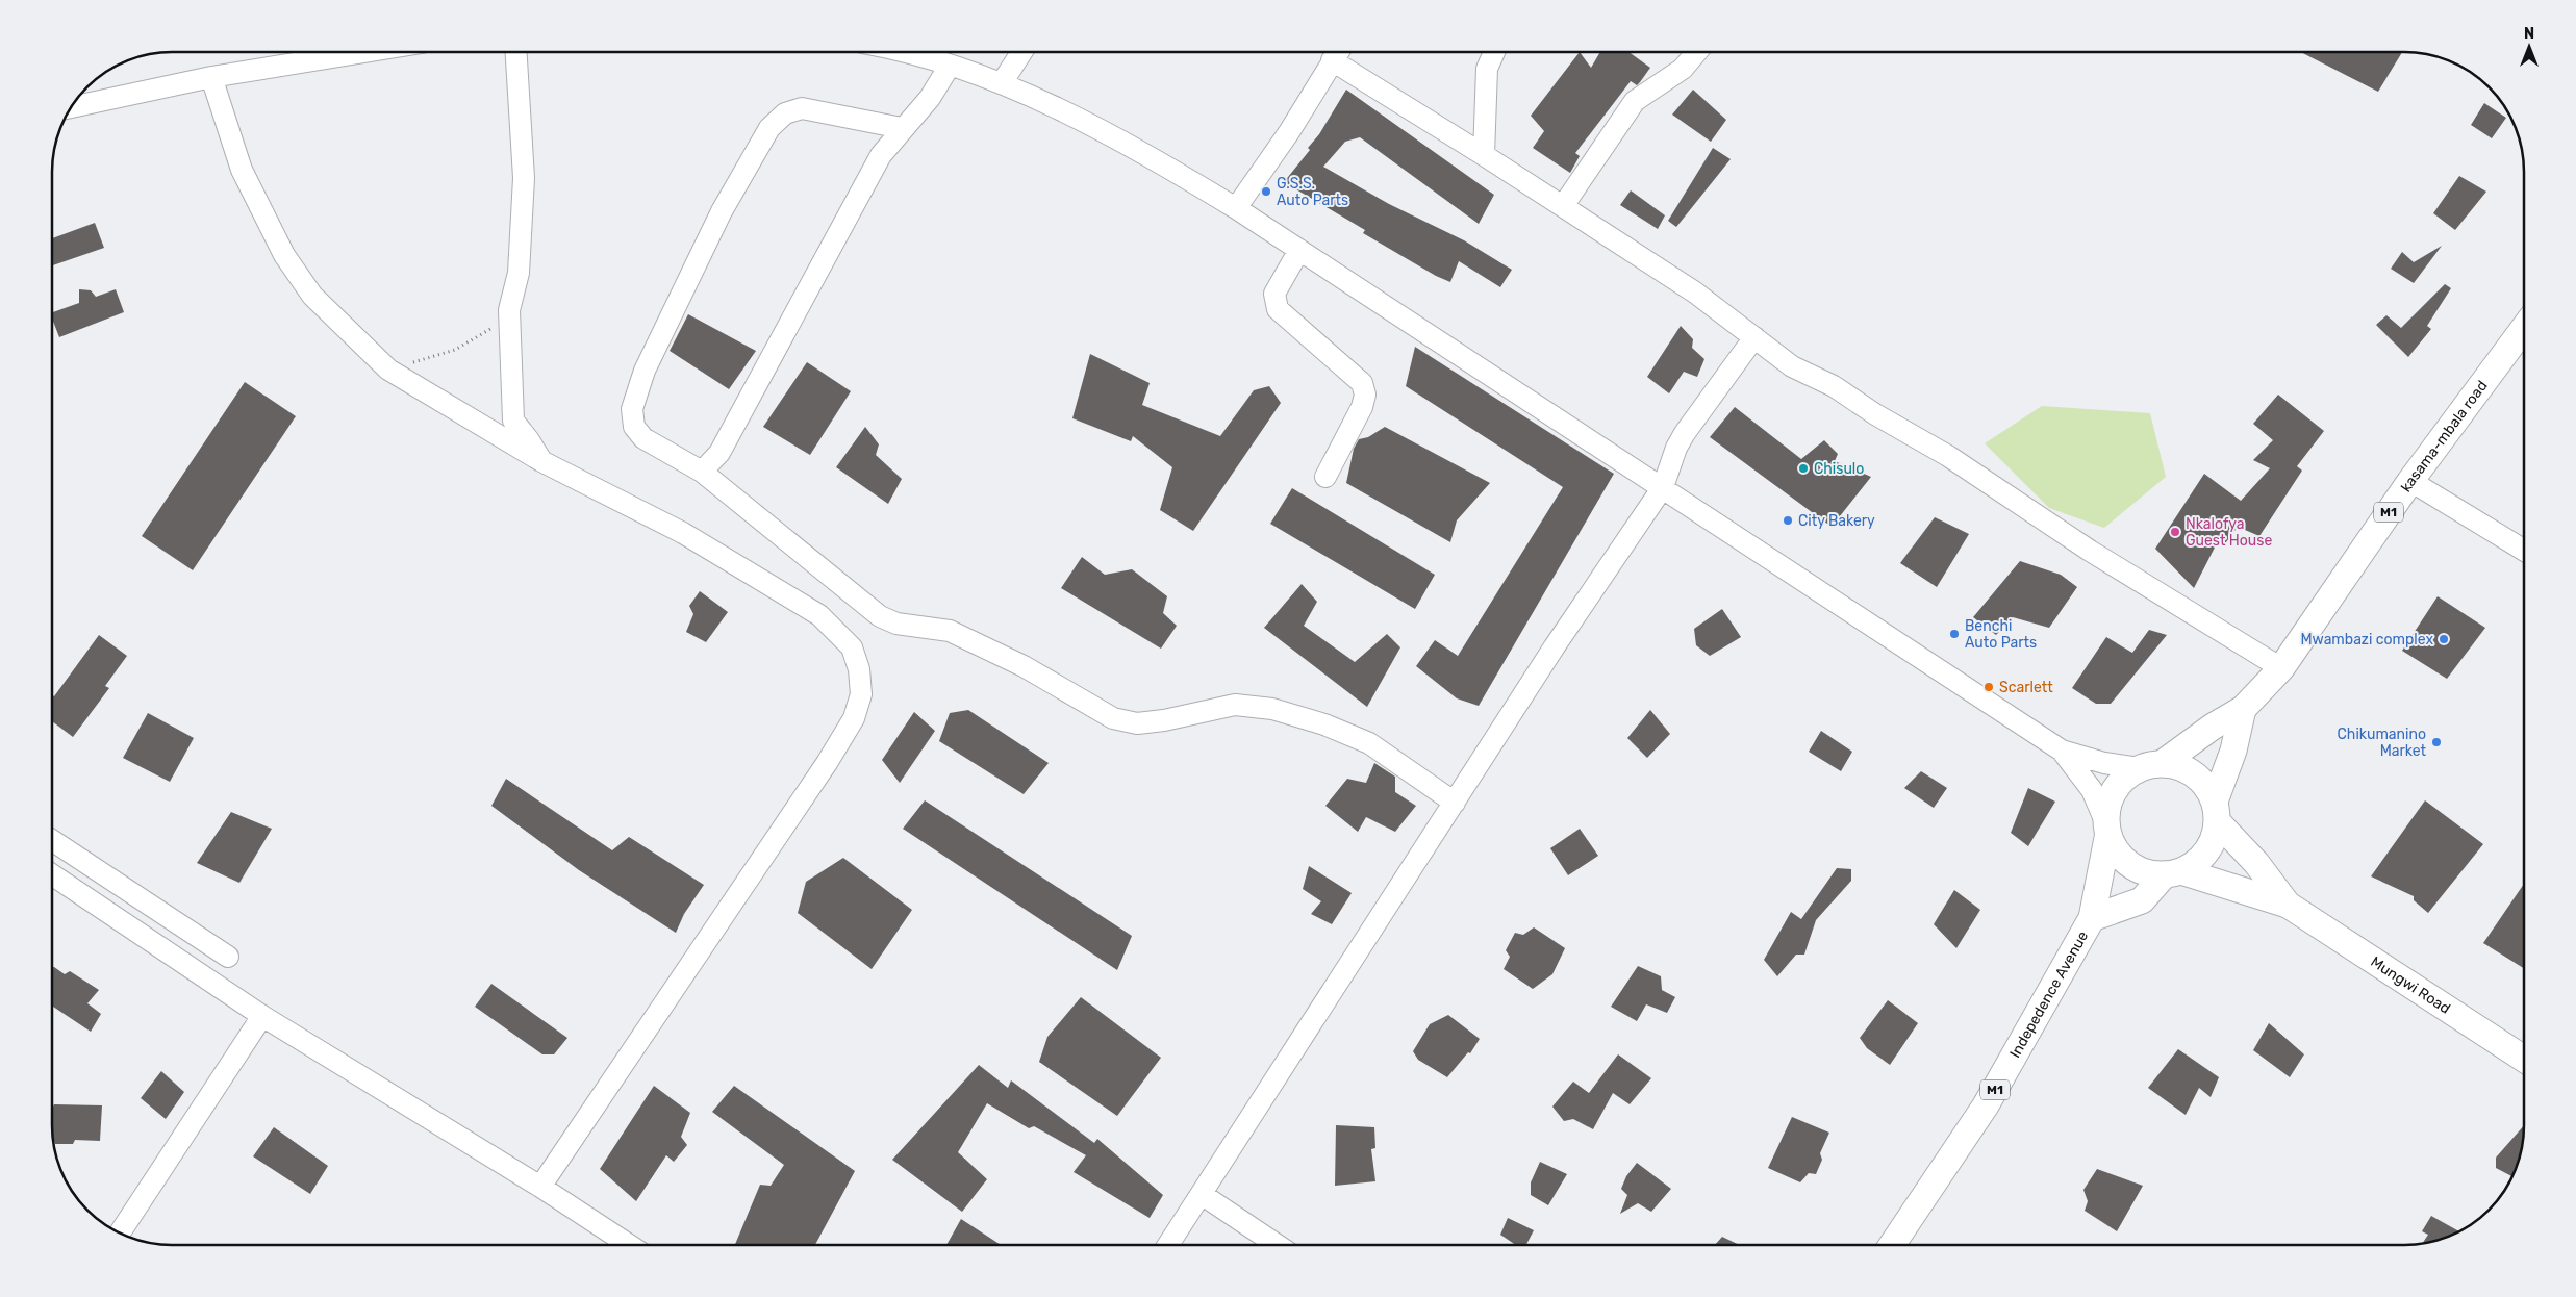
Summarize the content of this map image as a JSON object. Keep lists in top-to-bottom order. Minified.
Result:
{"streets":{"main road":["kasama-mbala road","M1","Mungwi Road","Indepedence Avenue"]},"crossings":[["kasama-mbala road","M1"],["M1","Indepedence Avenue"]],"places":["G.S.S. Auto Parts","Chisulo","City Bakery","Nkalofya Guest House","Benchi Auto Parts","Mwambazi complex","Scarlett","Chikumanino Market"],"north":"top"}
